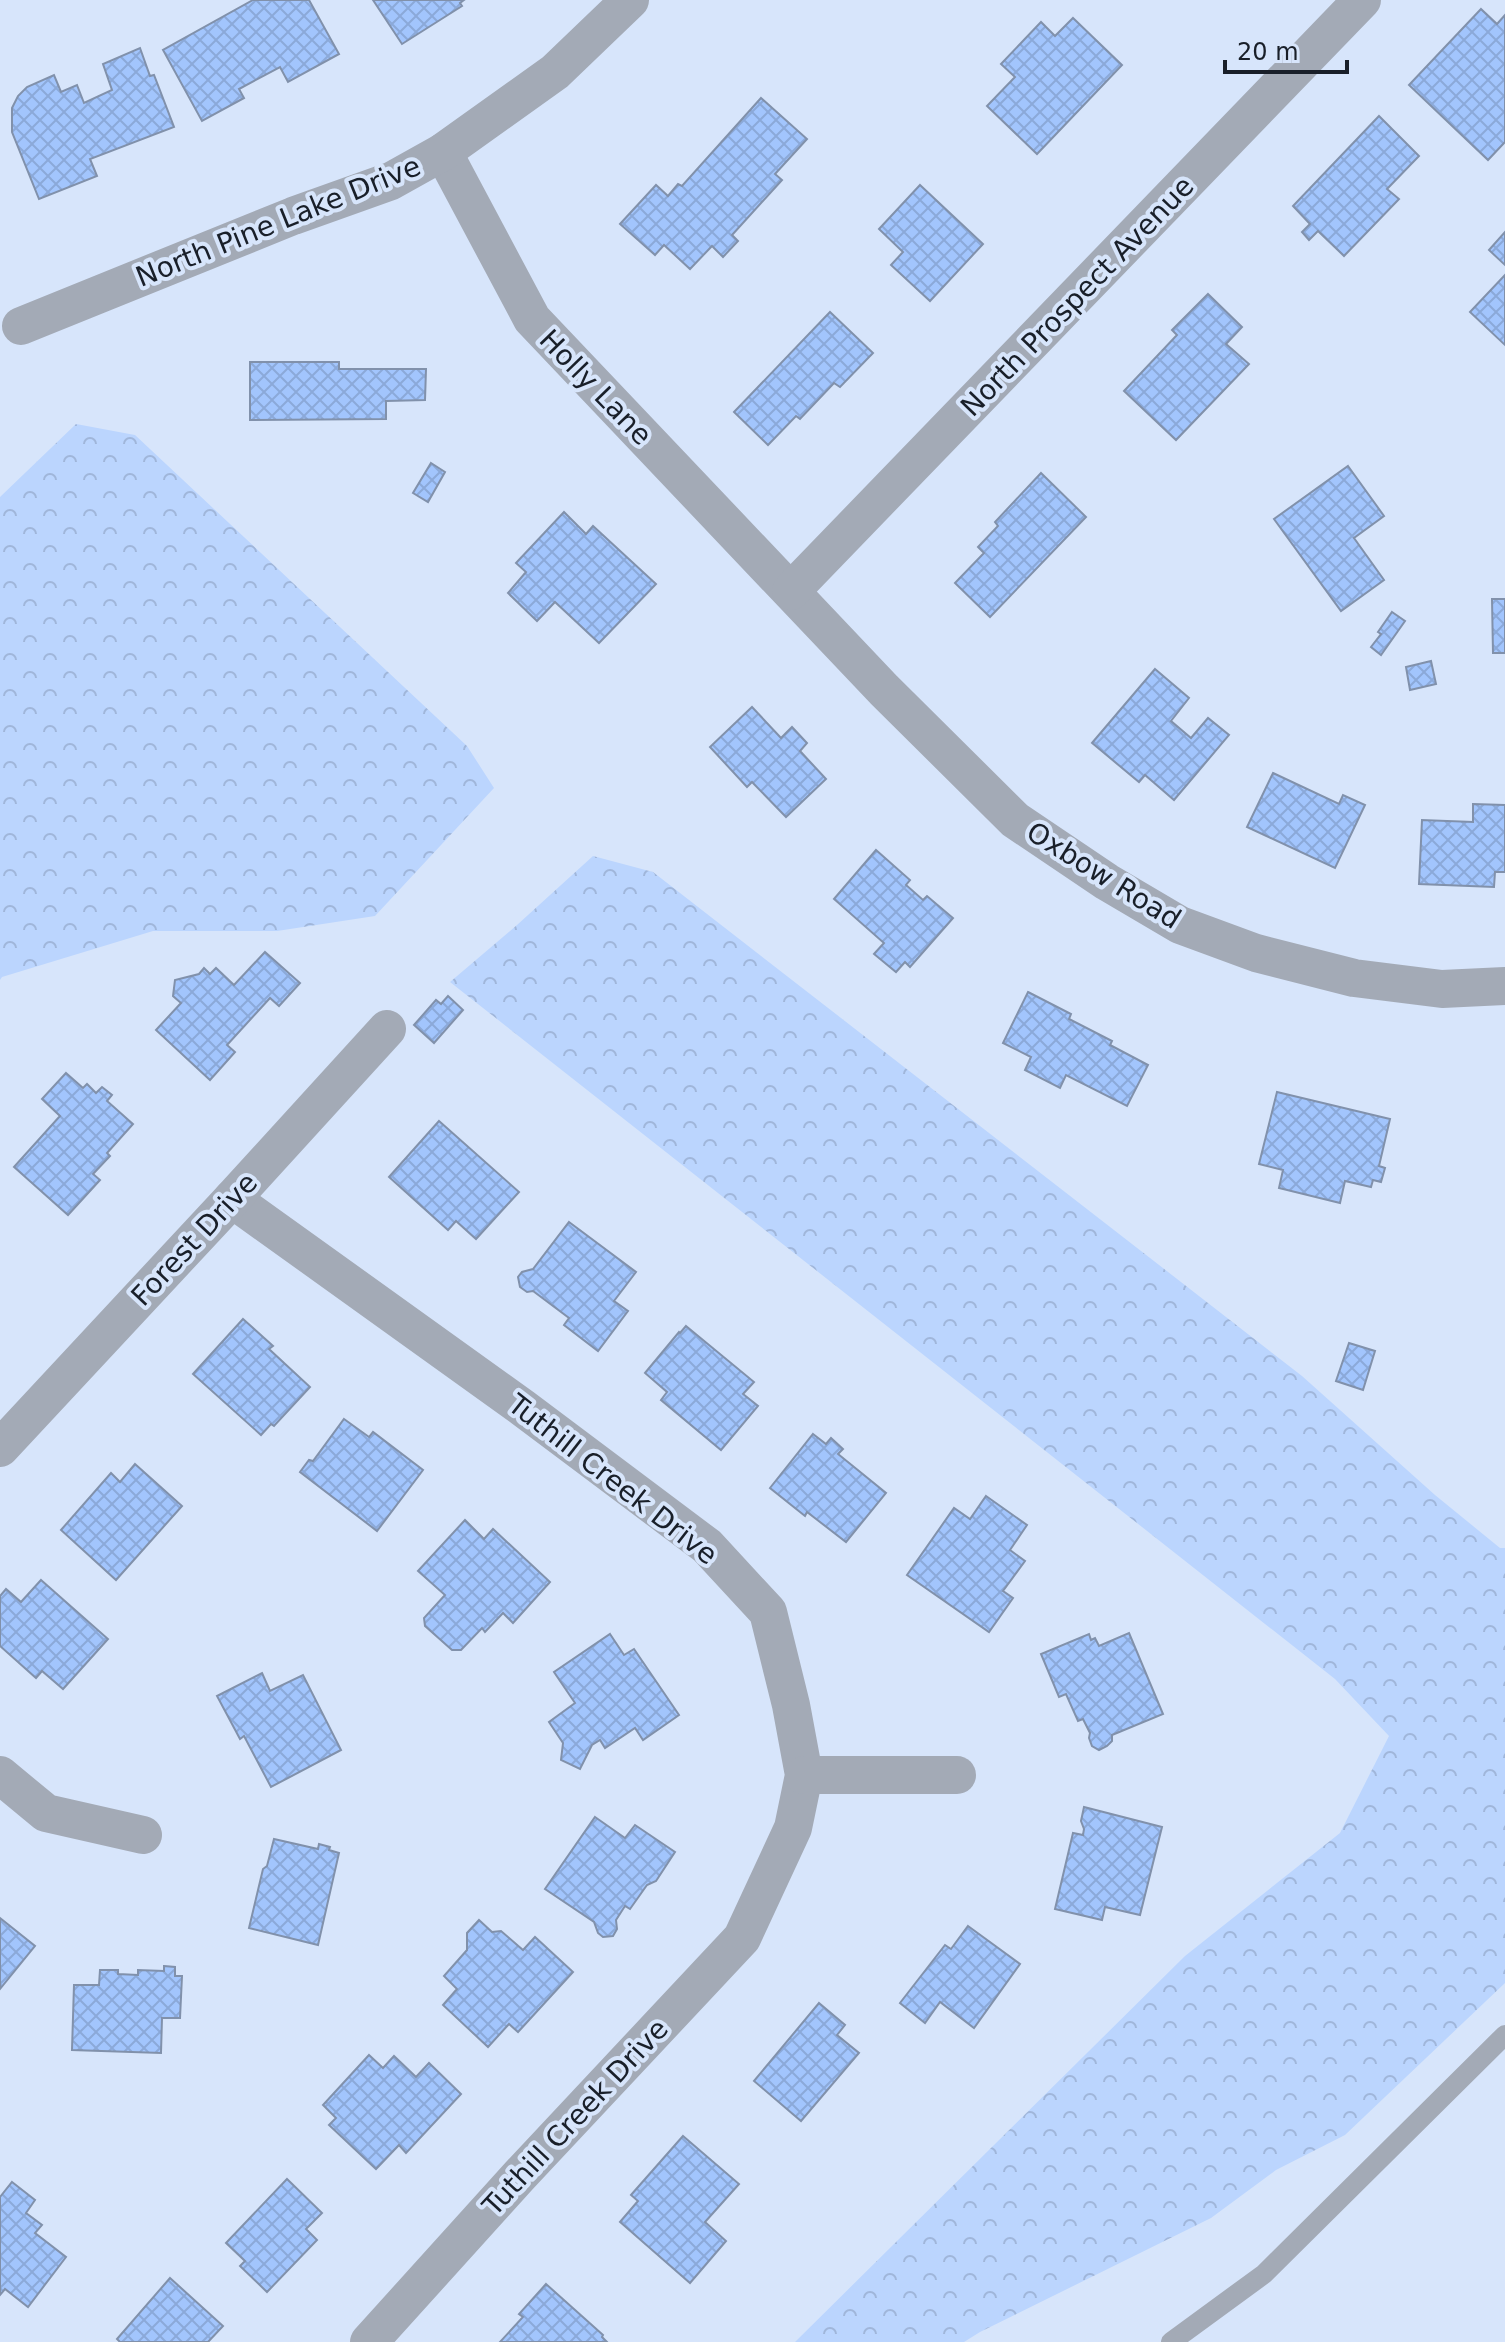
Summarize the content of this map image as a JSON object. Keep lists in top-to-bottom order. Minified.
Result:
{"streets":{"street":["North Pine Lake Drive","North Prospect Avenue","Holly Lane","Oxbow Road","Forest Drive","Tuthill Creek Drive"]},"crossings":[["North Pine Lake Drive","Holly Lane"],["North Prospect Avenue","Holly Lane"],["North Prospect Avenue","Oxbow Road"],["Holly Lane","Oxbow Road"],["Forest Drive","Tuthill Creek Drive"]],"scale_bar":"20 m"}
